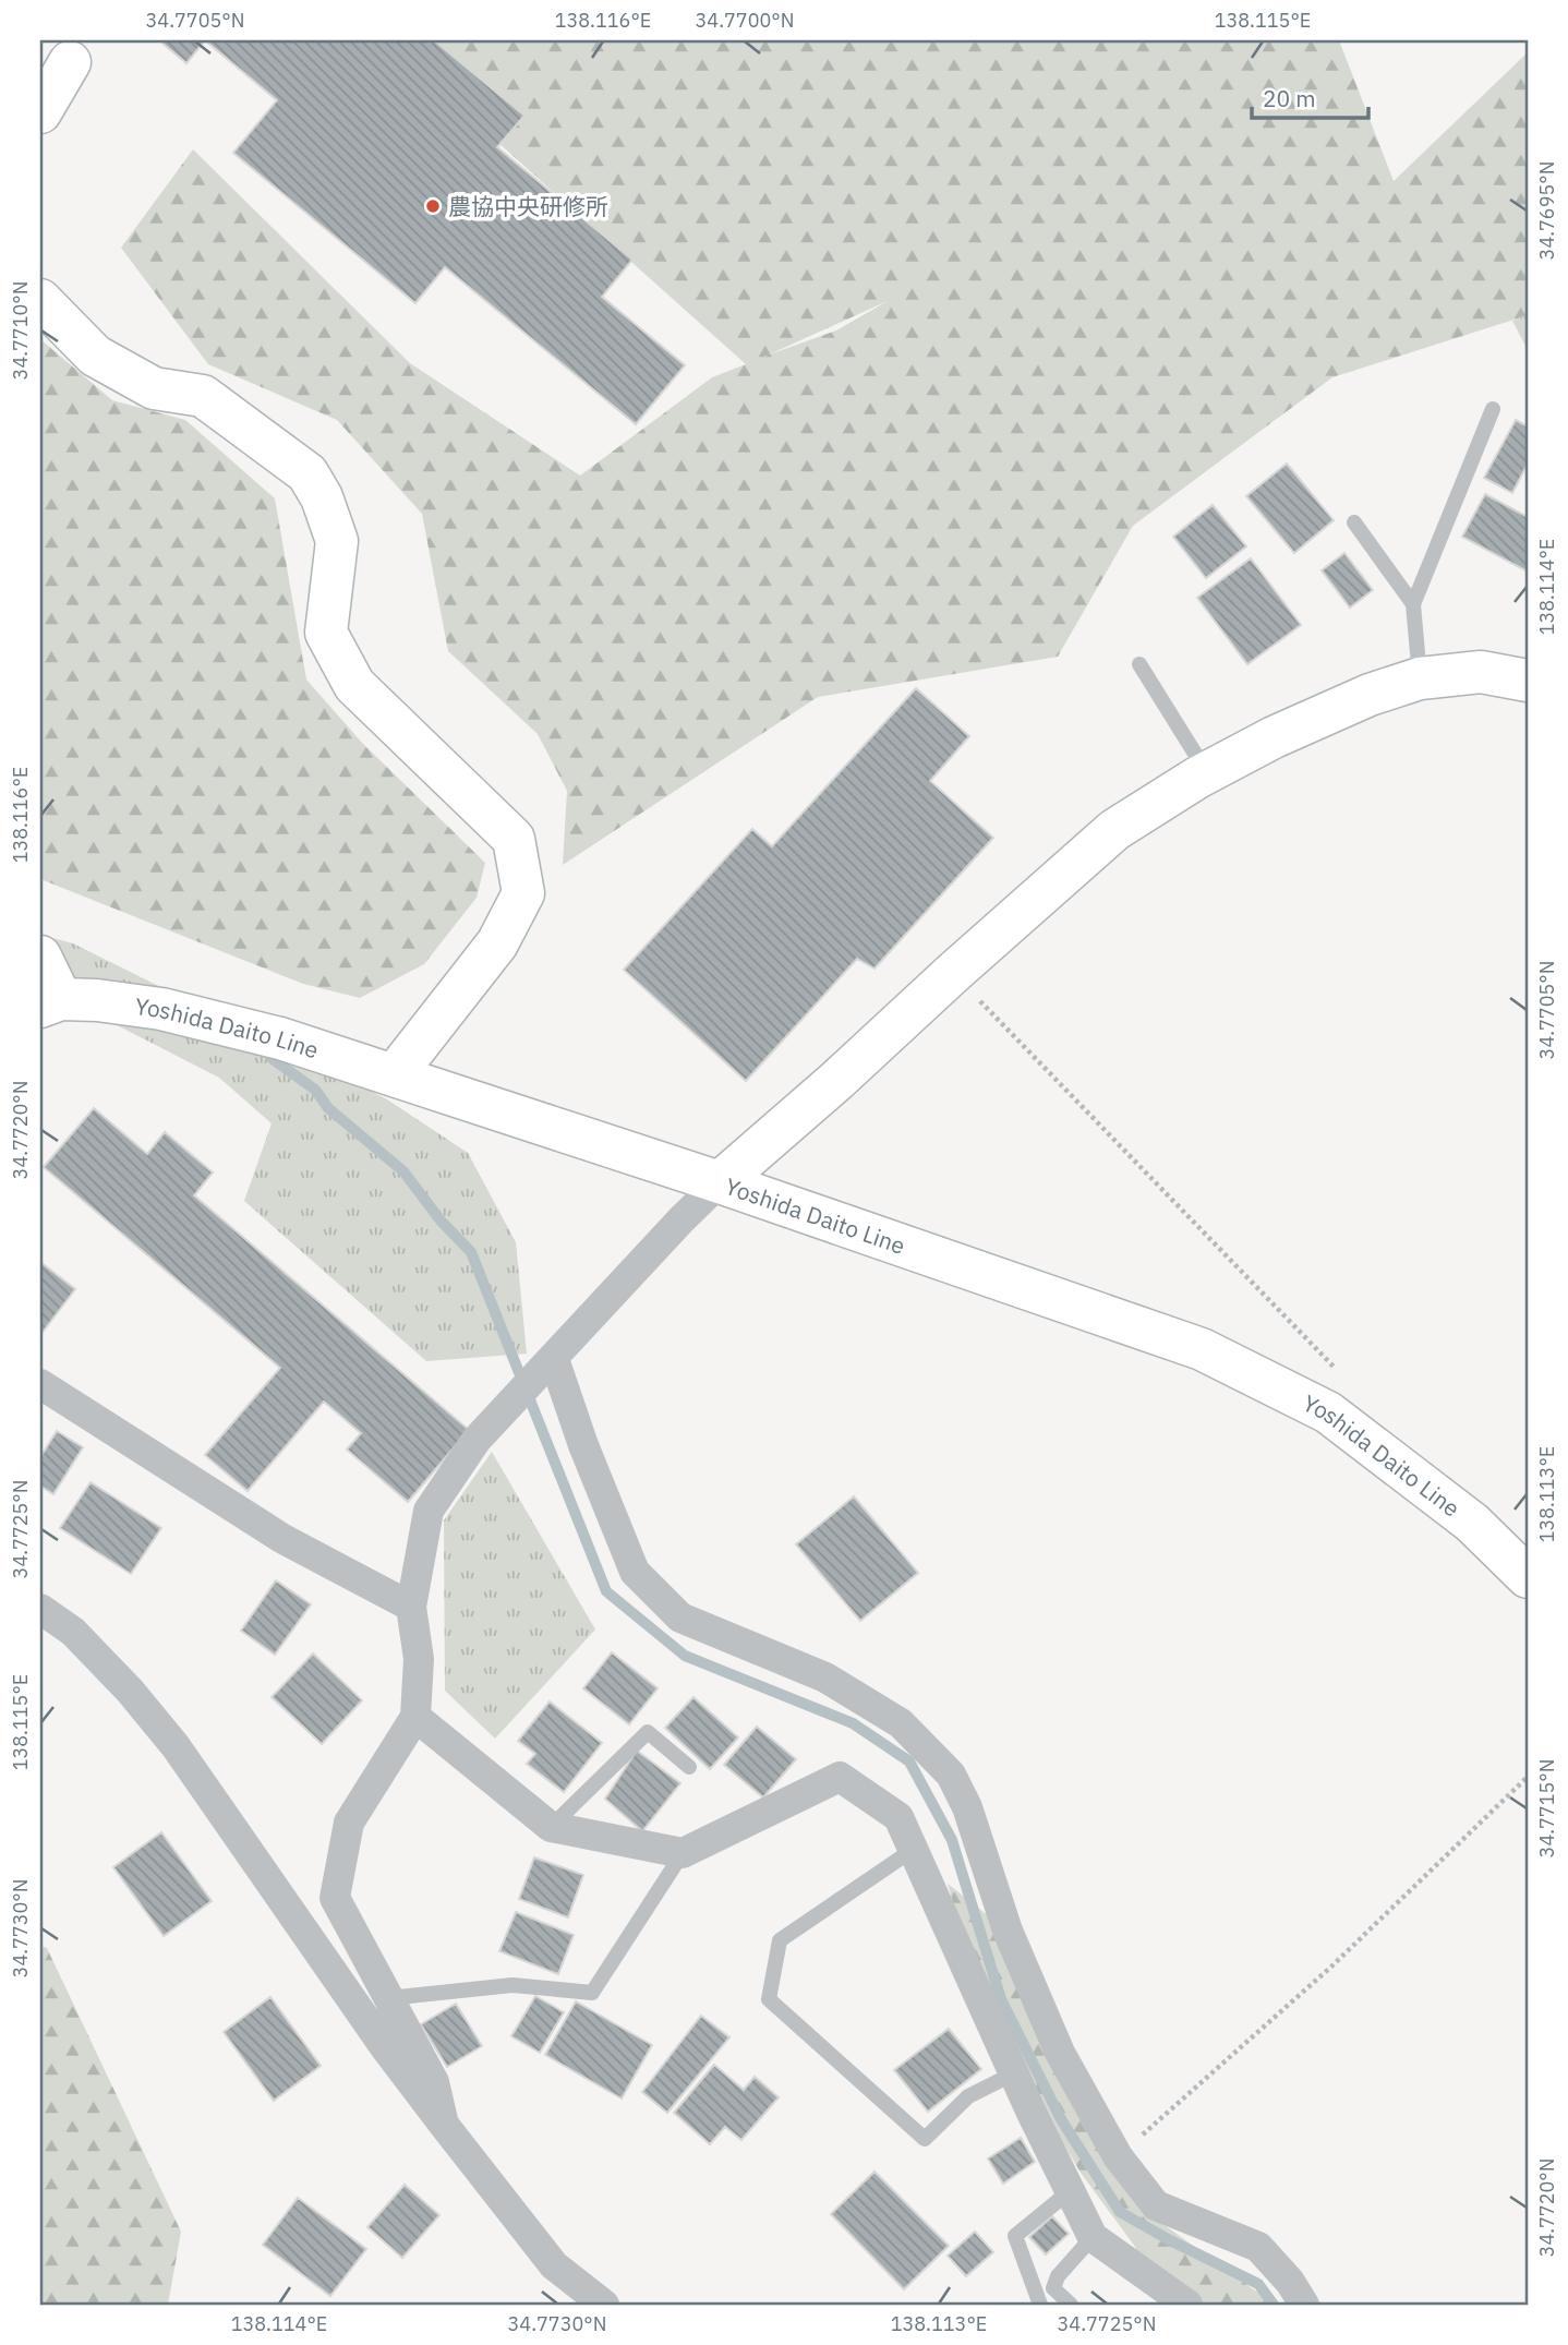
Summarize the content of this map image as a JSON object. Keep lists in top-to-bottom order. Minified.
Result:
{"streets":{"street":["Yoshida Daito Line"]},"places":["農協中央研修所"],"scale_bar":"20 m","coordinates":["34.7705°N","138.116°E","34.7700°N","138.115°E","34.7695°N","34.7710°N","138.114°E","34.7720°N","138.113°E","34.7725°N","34.7715°N","34.7730°N"]}
